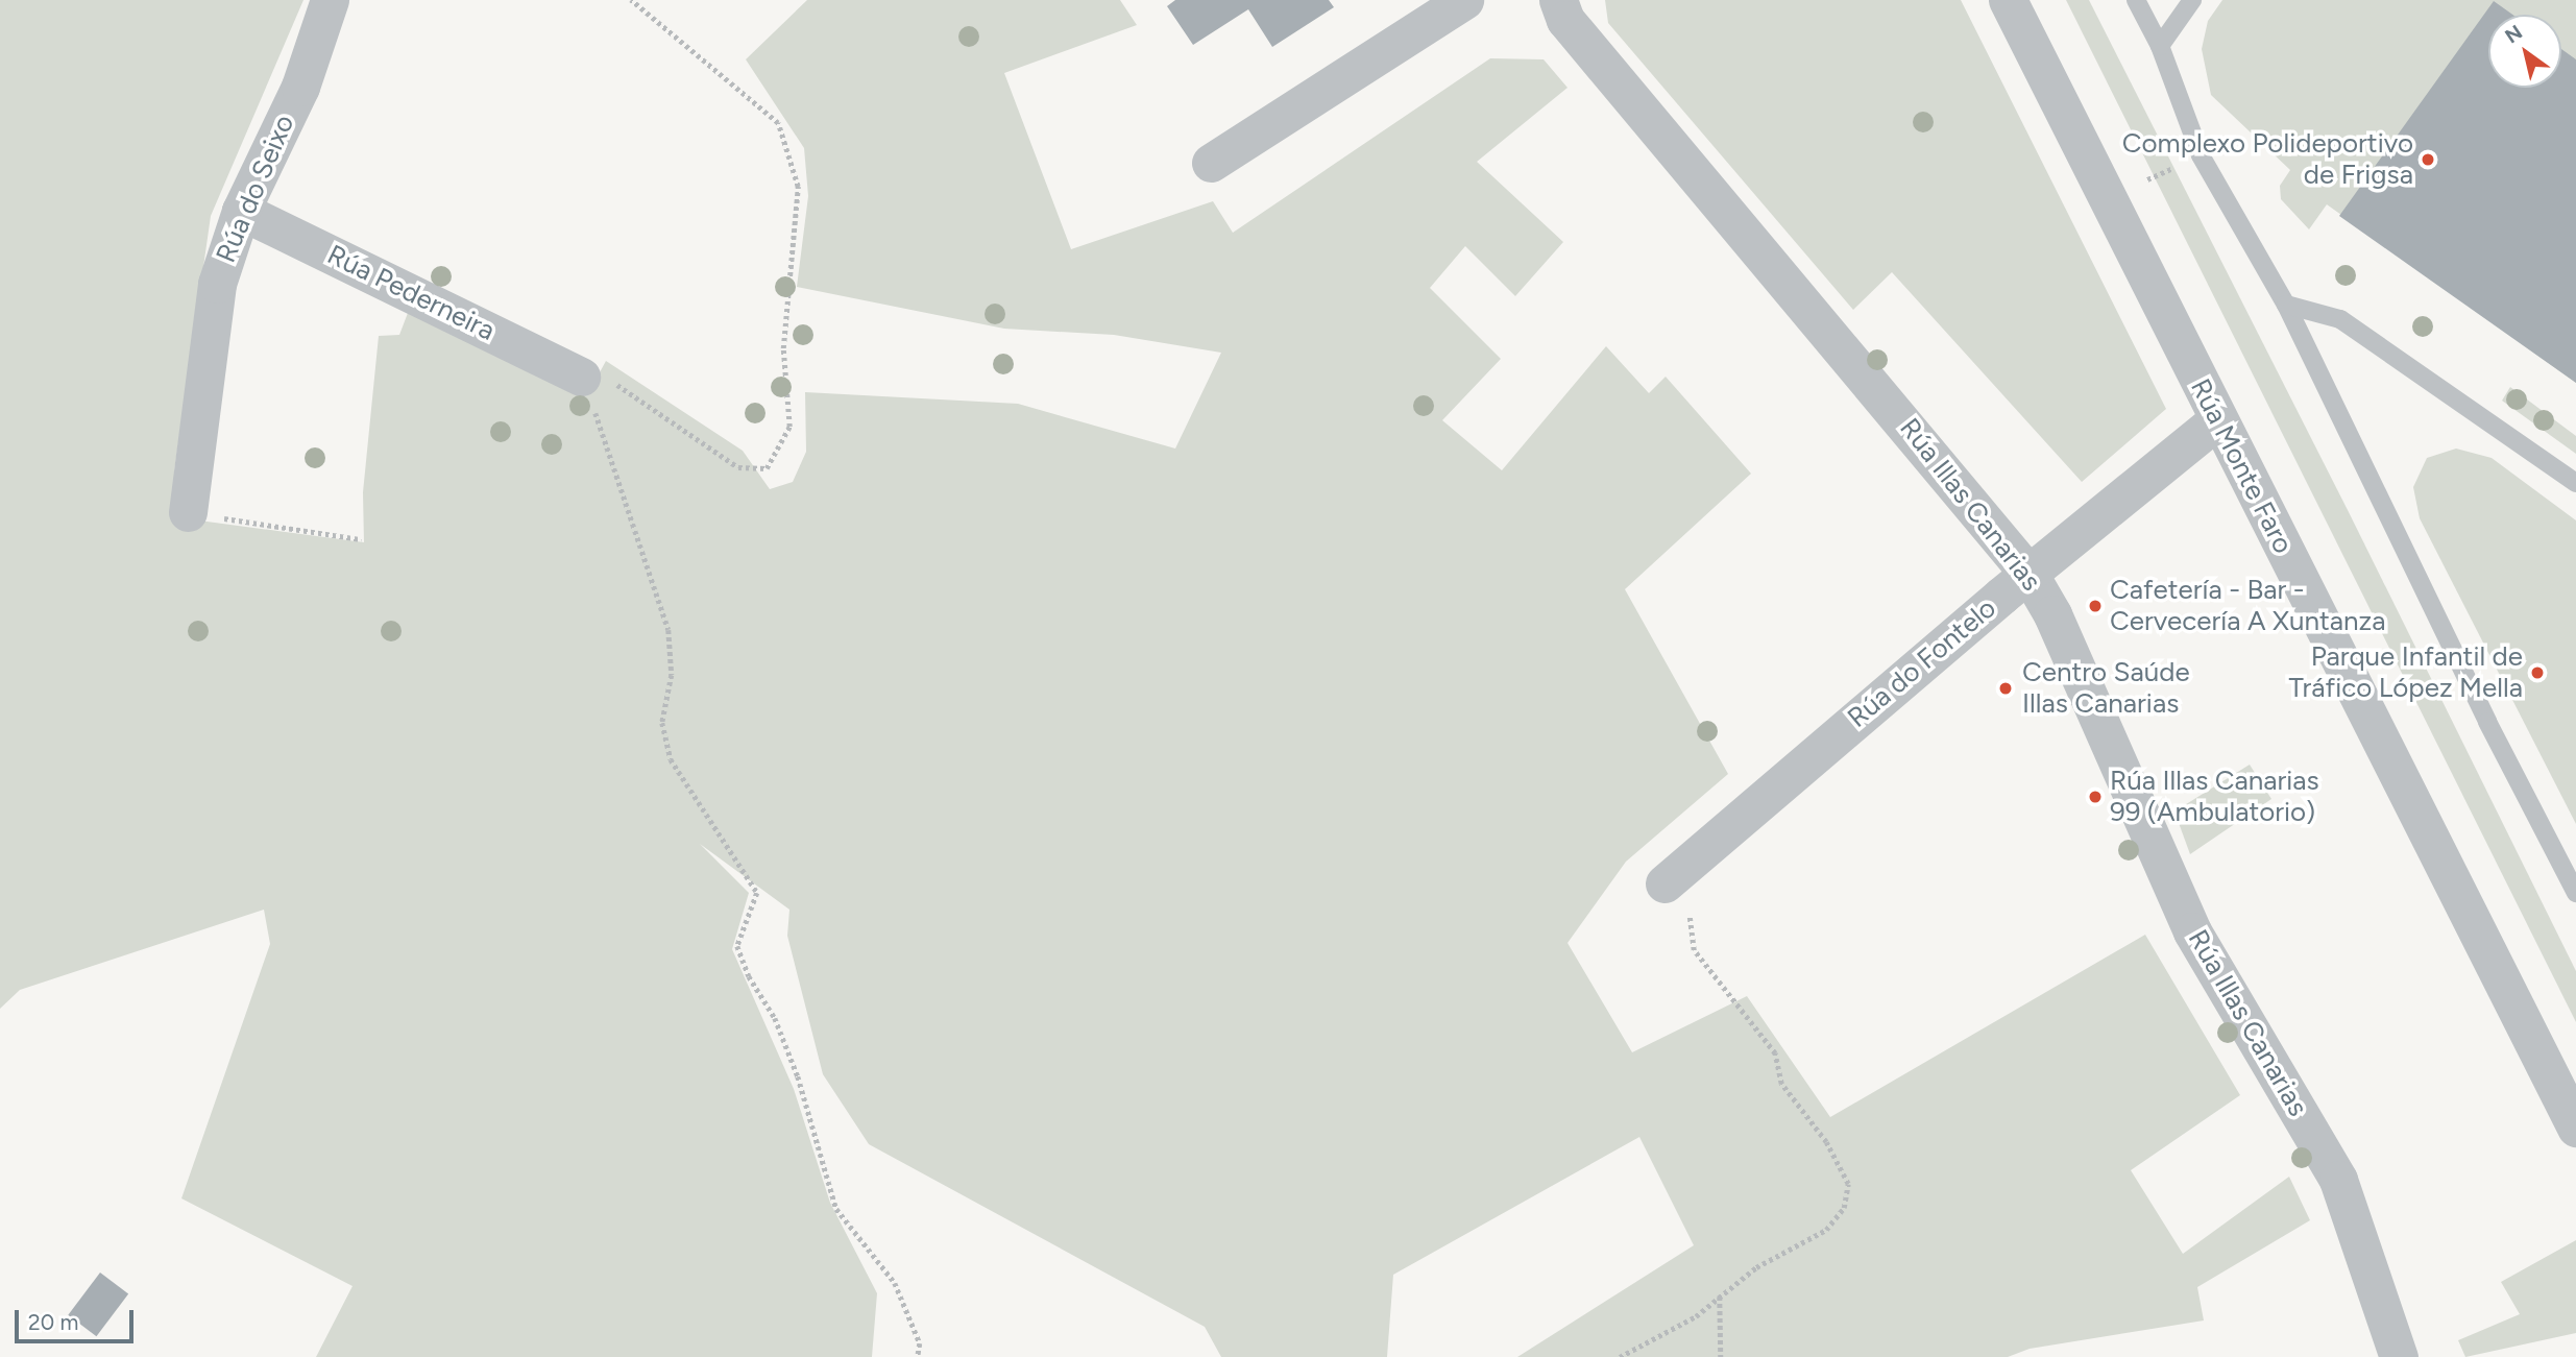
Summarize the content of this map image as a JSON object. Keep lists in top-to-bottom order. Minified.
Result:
{"streets":{"street":["Rúa do Seixo","Rúa Pederneira","Rúa Monte Faro","Rúa Illas Canarias","Rúa do Fontelo"]},"crossings":[["Rúa do Seixo","Rúa Pederneira"],["Rúa Monte Faro","Rúa do Fontelo"],["Rúa Illas Canarias","Rúa do Fontelo"]],"places":["Complexo Polideportivo de Frigsa","Cafetería - Bar - Cervecería A Xuntanza","Parque Infantil de Tráfico López Mella","Centro Saúde Illas Canarias","Rúa Illas Canarias 99 (Ambulatorio)"],"scale_bar":"20 m","north":"top left"}
